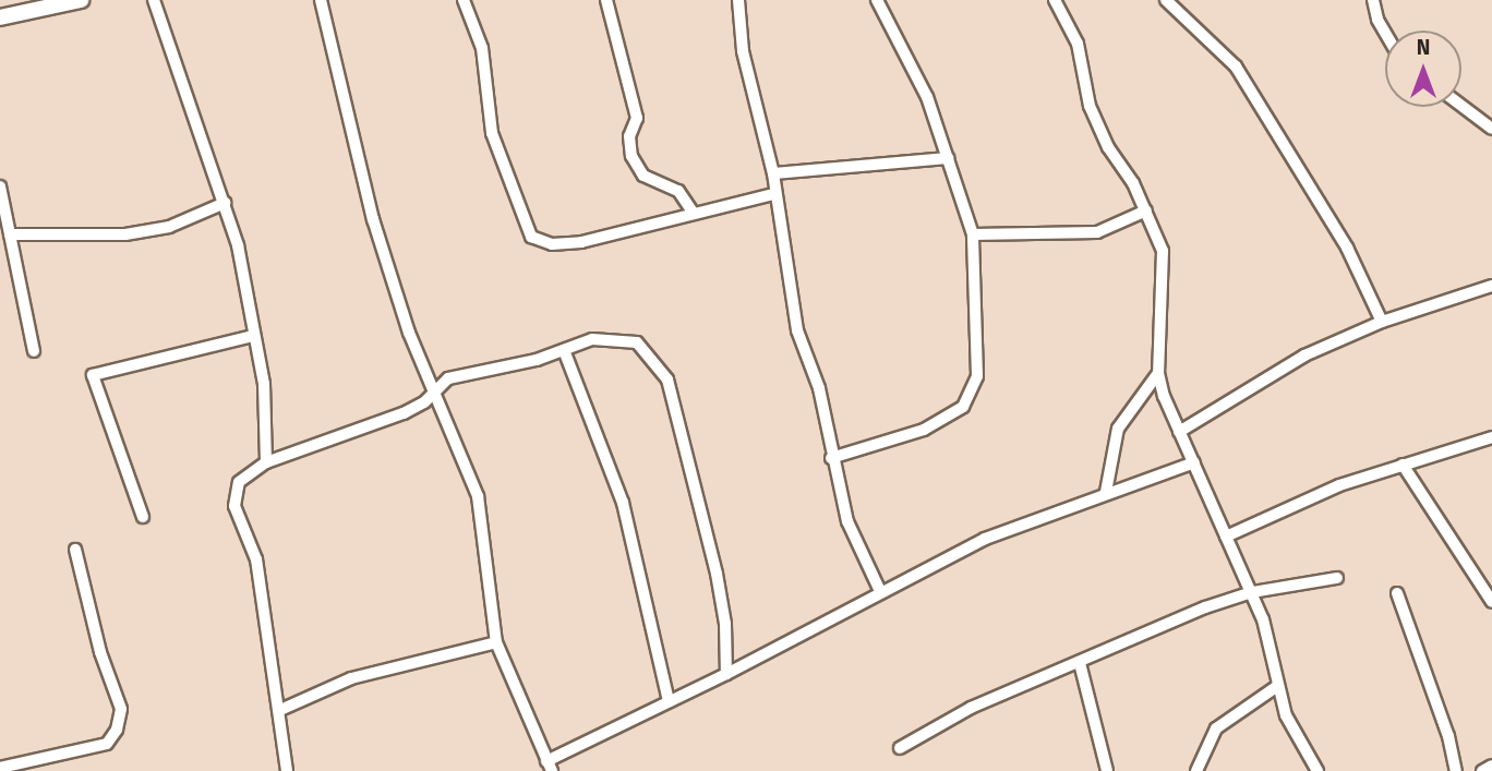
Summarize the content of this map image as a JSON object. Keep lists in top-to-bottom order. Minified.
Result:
{"north":"top"}
